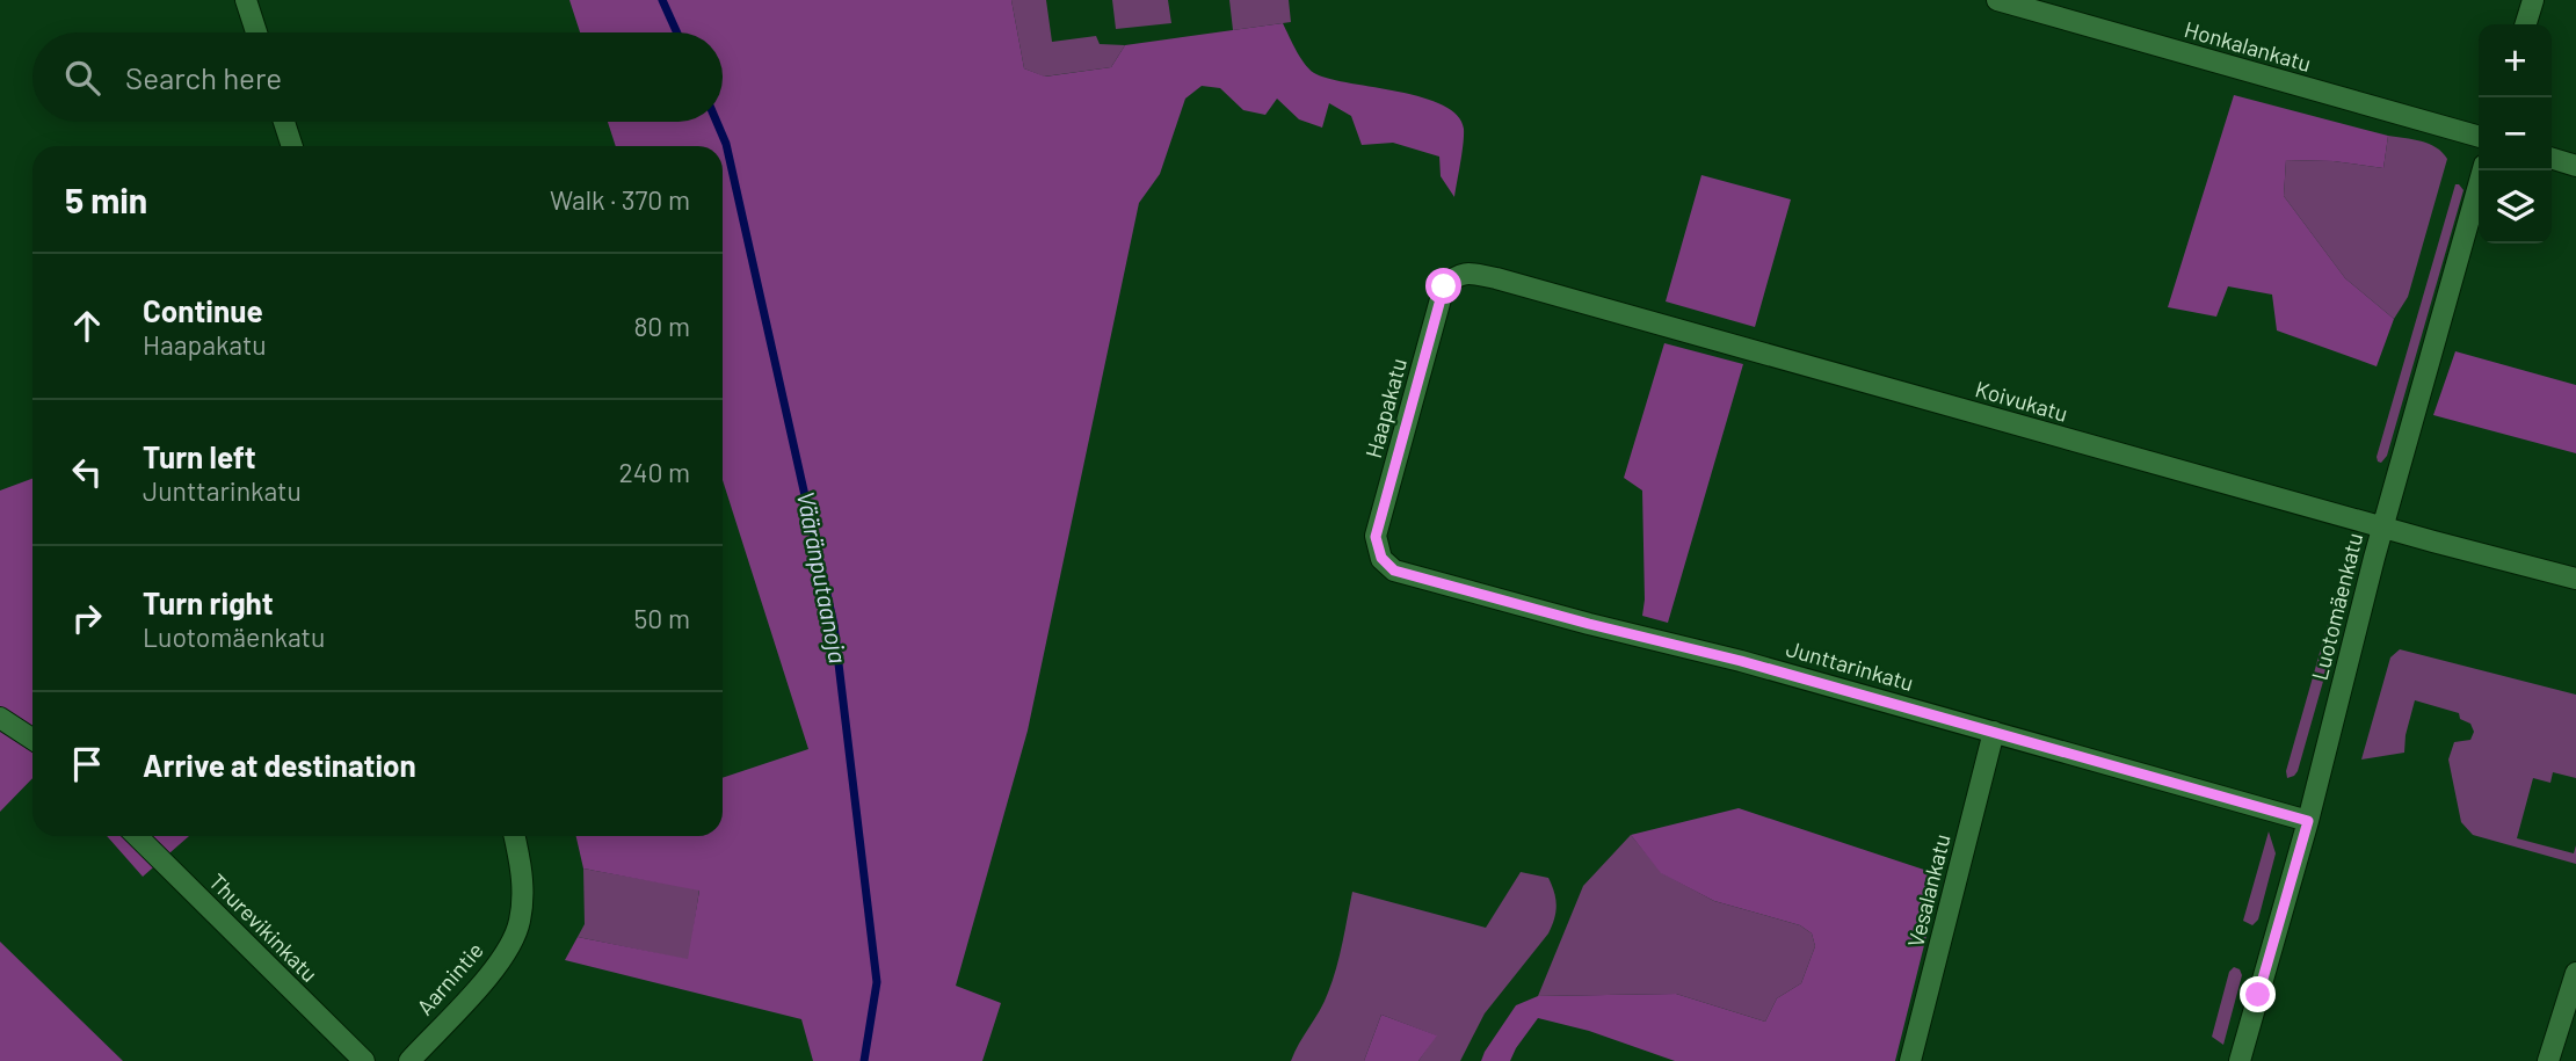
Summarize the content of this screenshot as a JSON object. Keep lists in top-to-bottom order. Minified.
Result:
{"streets":{"street":["Honkalankatu","Koivukatu","Haapakatu","Luotomäenkatu","Junttarinkatu","Vesalankatu","Thurevikinkatu","Aarnintie"]},"crossings":[["Koivukatu","Haapakatu"],["Koivukatu","Luotomäenkatu"],["Haapakatu","Junttarinkatu"],["Luotomäenkatu","Junttarinkatu"],["Junttarinkatu","Vesalankatu"]],"water":["Vääränputaanoja"],"page":{"map_buttons":["+","−"],"search":"Search here","heading":["5 min","Walk · 370 m"],"list":[["Continue","Haapakatu","80 m"],["Turn left","Junttarinkatu","240 m"],["Turn right","Luotomäenkatu","50 m"],"Arrive at destination"]}}
